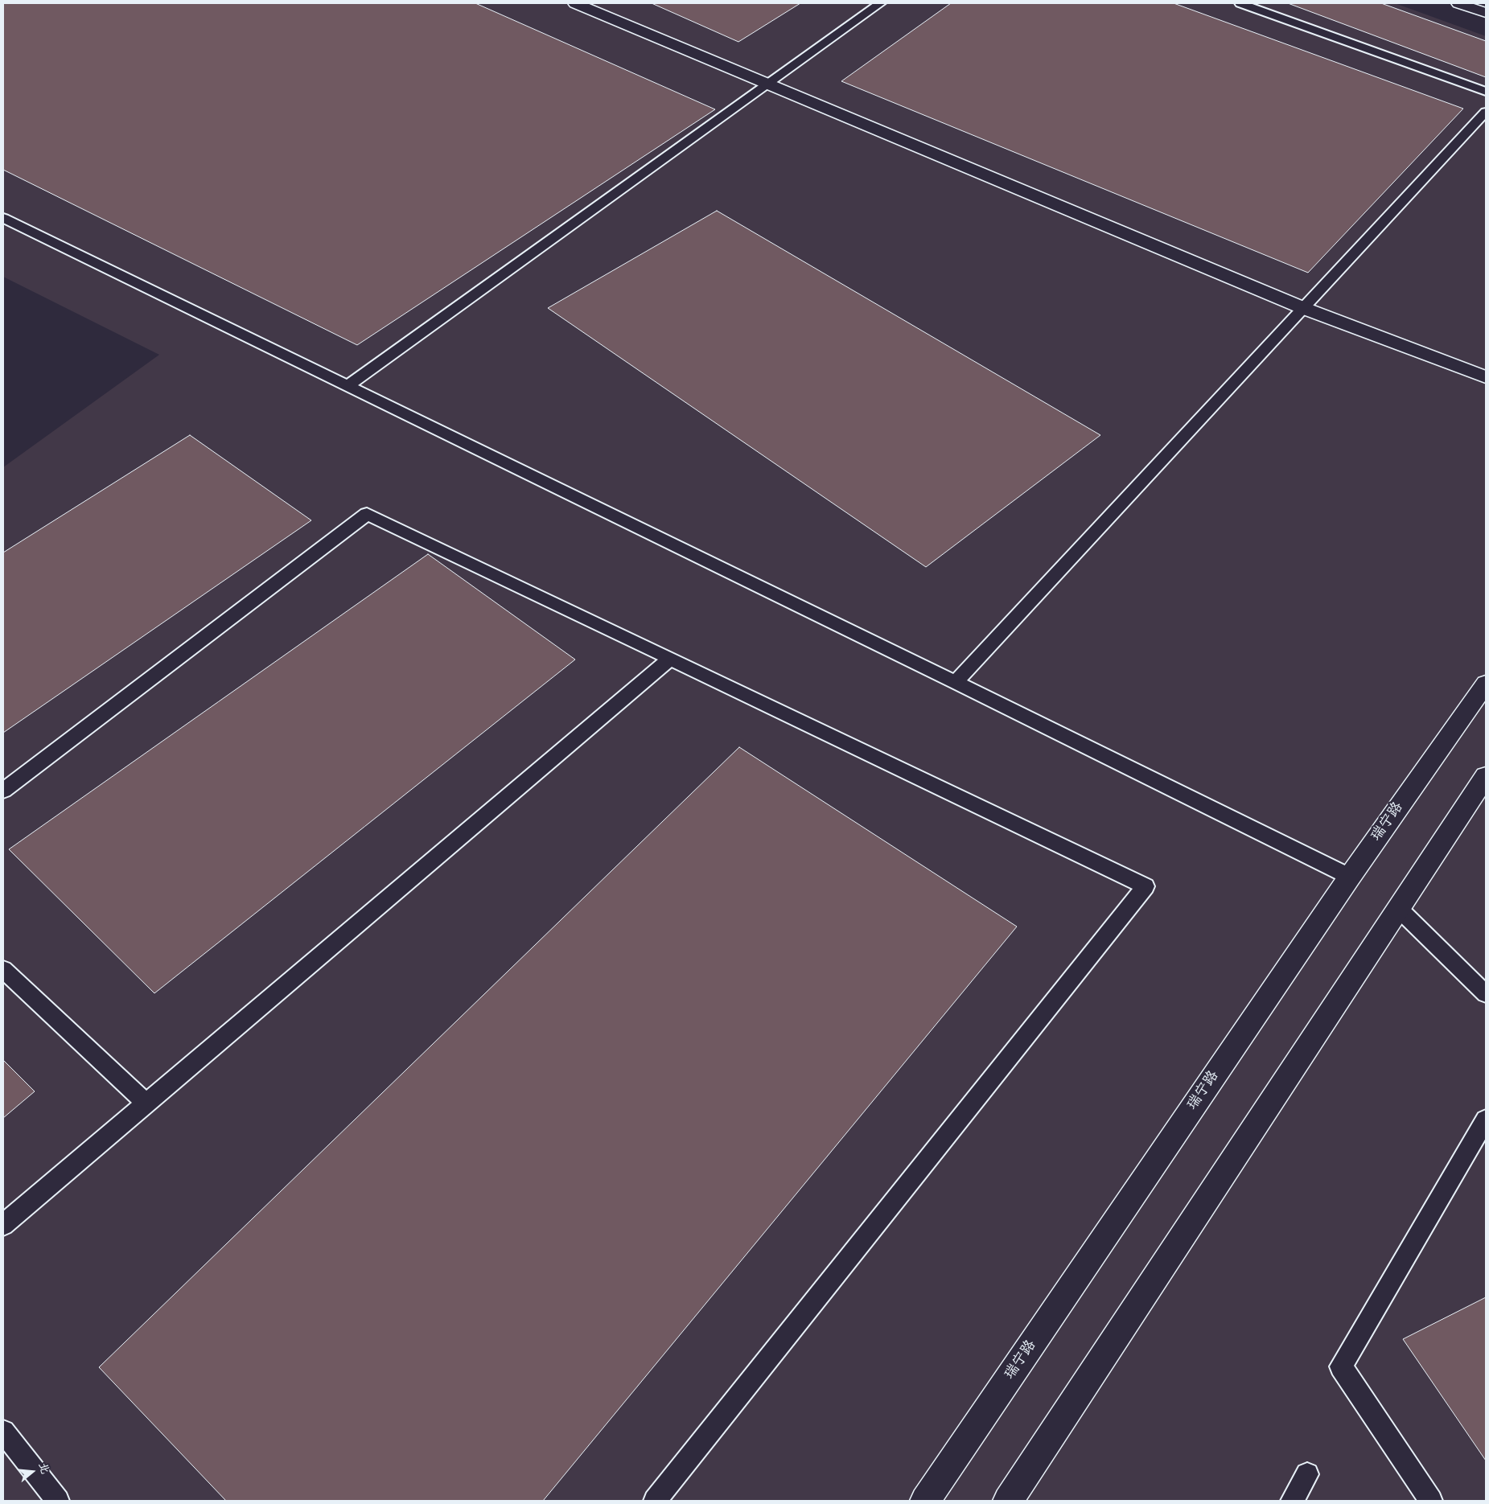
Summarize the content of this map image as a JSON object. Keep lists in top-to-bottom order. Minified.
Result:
{"streets":{"main road":["瑞宁路"]},"north":"right"}
